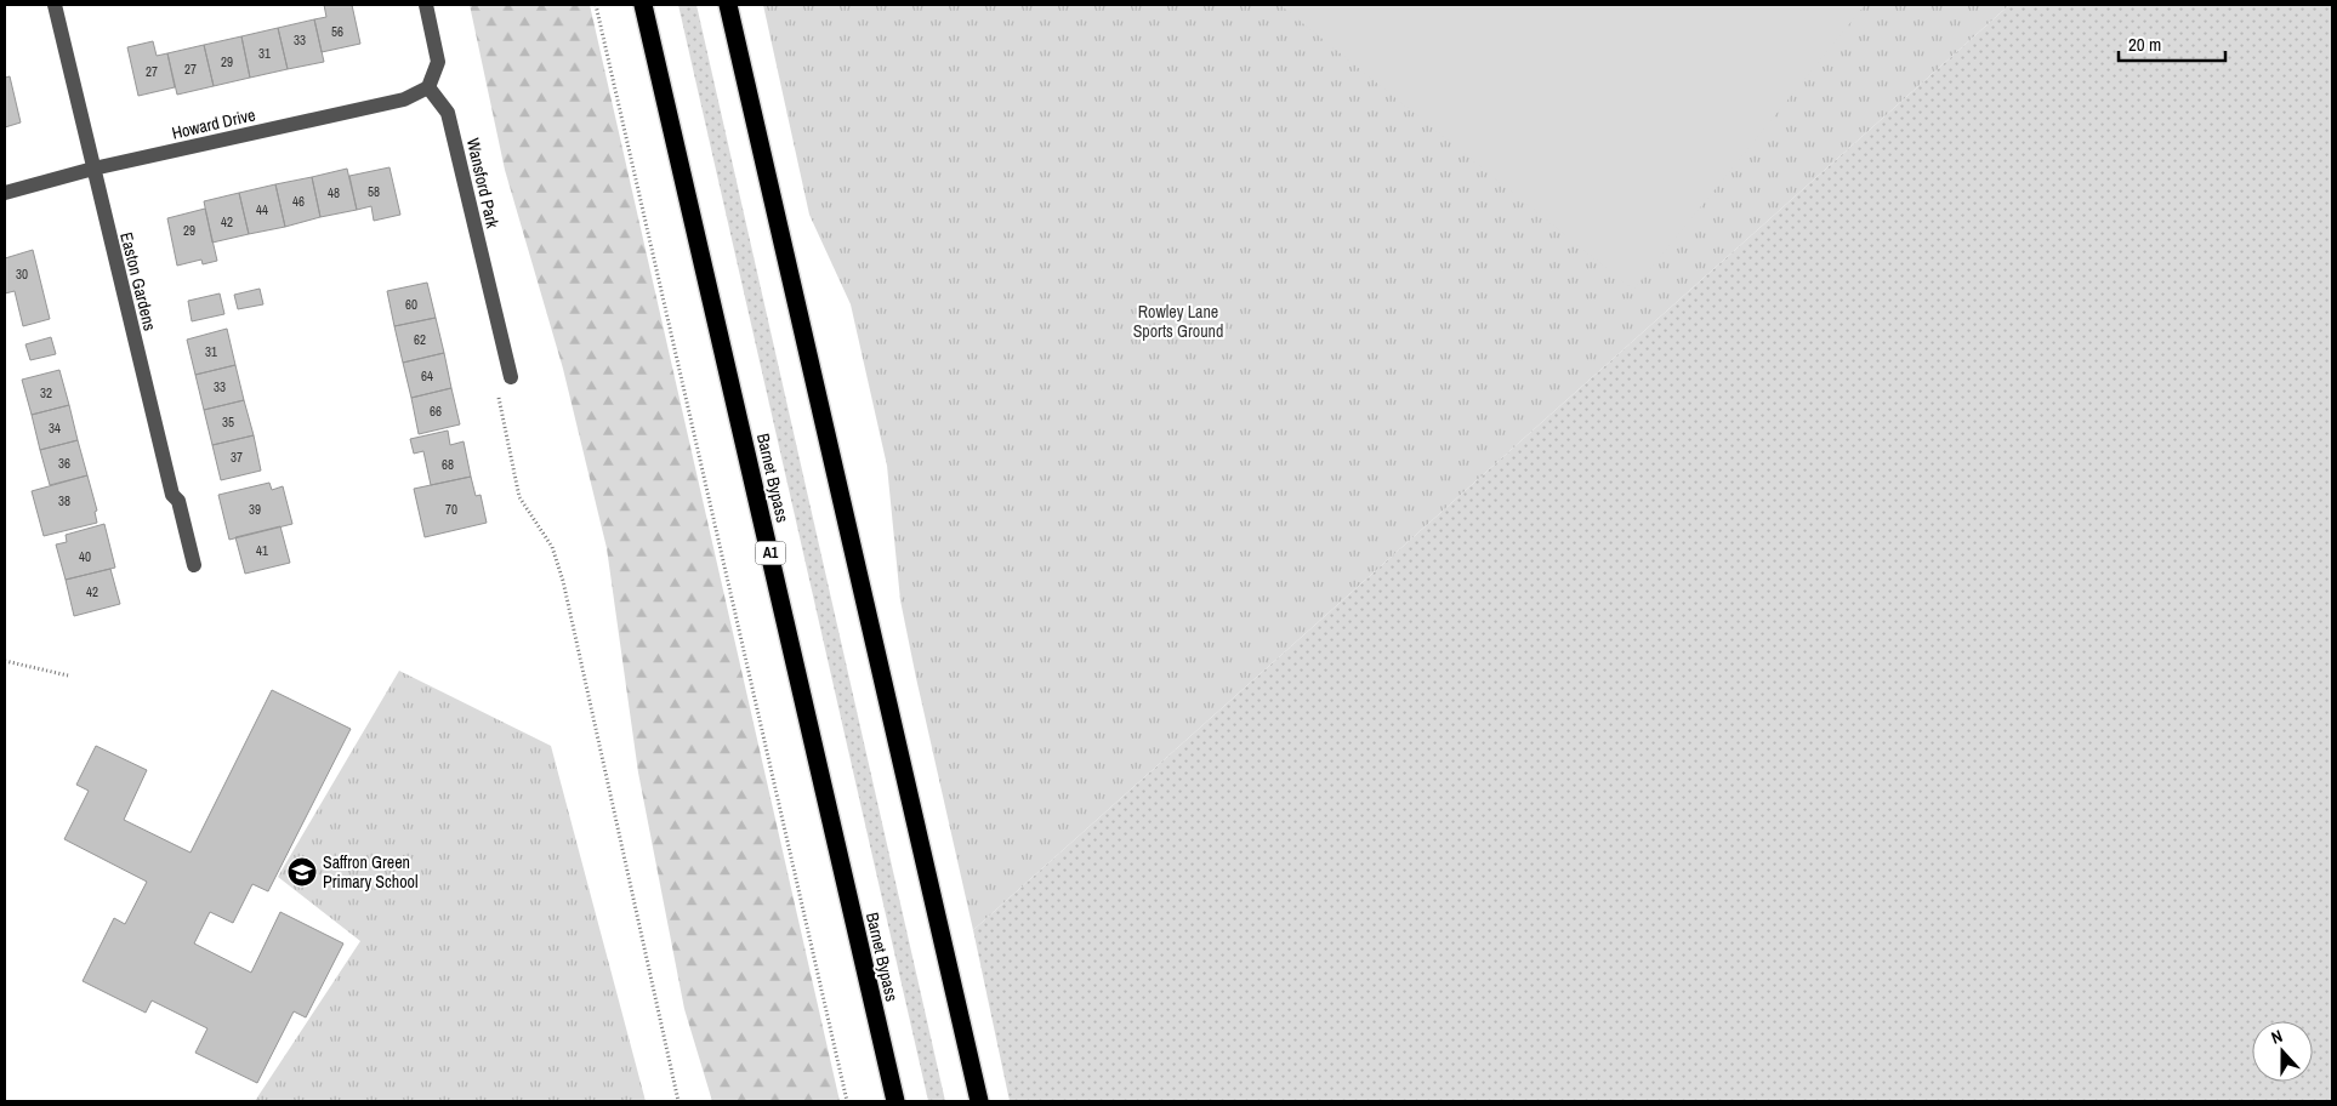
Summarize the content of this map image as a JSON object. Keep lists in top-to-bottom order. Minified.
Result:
{"streets":{"highway":["Barnet Bypass","A1"],"street":["Howard Drive","Wansford Park","Easton Gardens"]},"crossings":[["Howard Drive","Wansford Park"],["Howard Drive","Easton Gardens"]],"parks":["Rowley Lane Sports Ground"],"places":{"school or university":["Saffron Green Primary School"]},"house_numbers":["56","33","31","29","27","27","58","48","46","44","42","29","30","60","62","31","64","33","32","66","35","34","37","36","68","38","39","70","41","40","42"],"scale_bar":"20 m","north":"top"}
